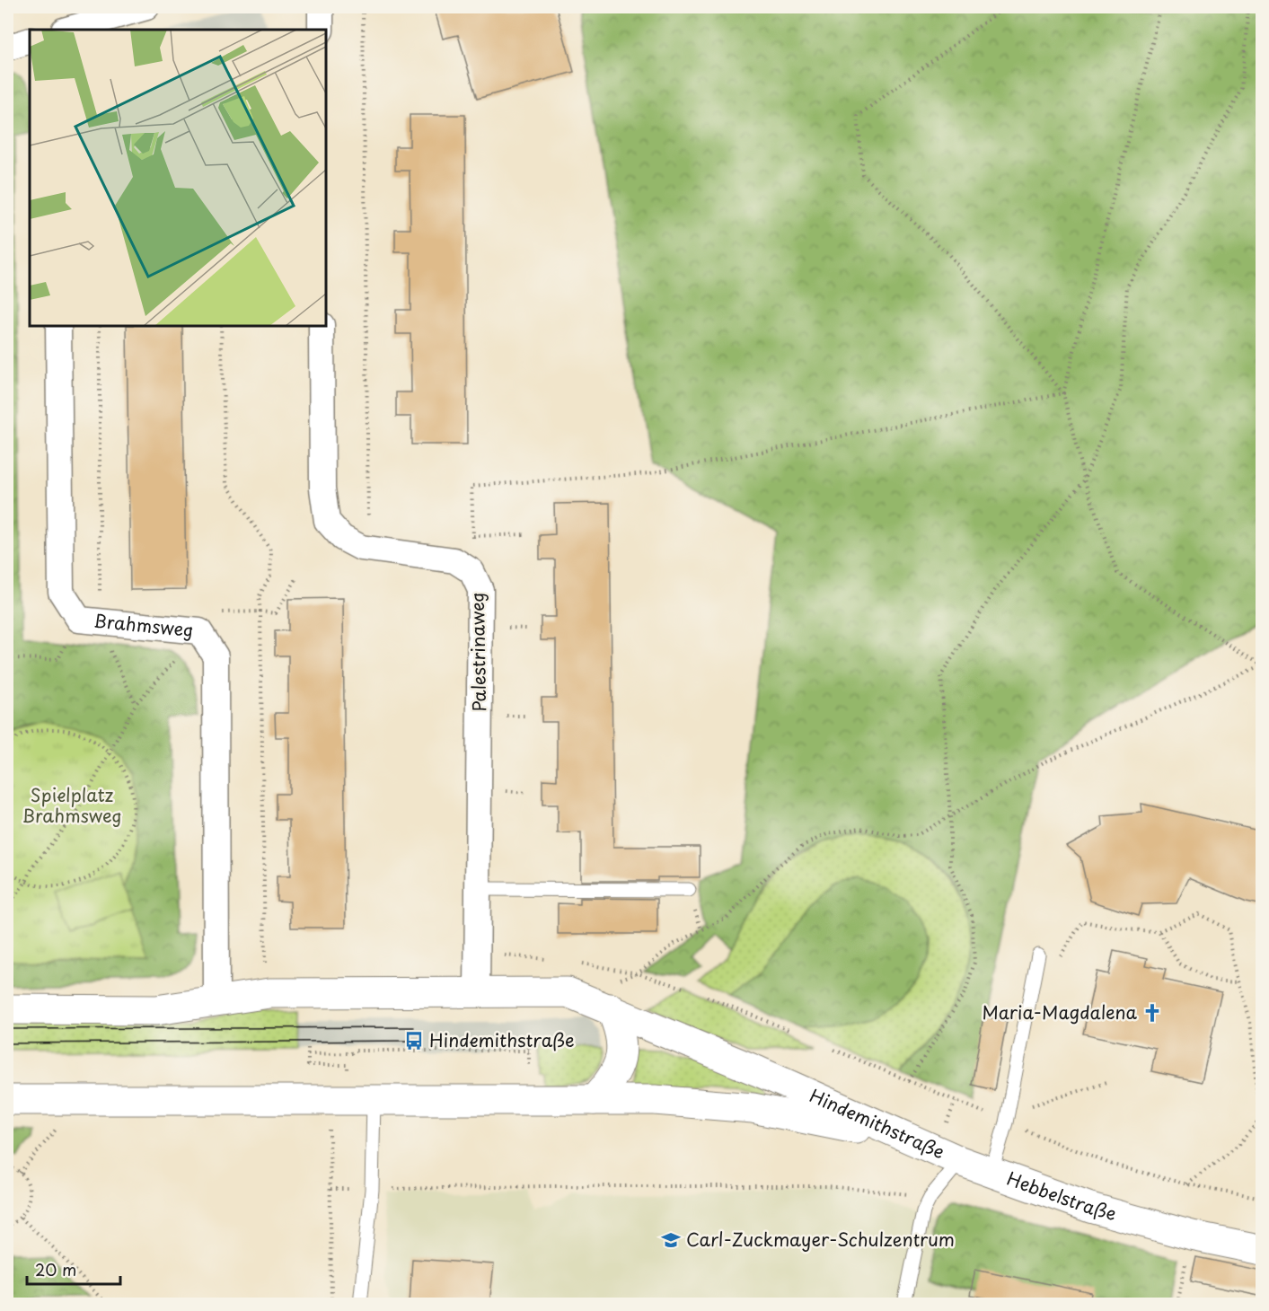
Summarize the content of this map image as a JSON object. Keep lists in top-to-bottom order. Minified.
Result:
{"streets":{"street":["Brahmsweg","Palestrinaweg","Hindemithstraße","Hebbelstraße"]},"crossings":[["Brahmsweg","Hindemithstraße"],["Palestrinaweg","Hindemithstraße"],["Hindemithstraße","Hebbelstraße"]],"parks":["Spielplatz Brahmsweg"],"places":{"church":["Maria-Magdalena"],"bus stop":["Hindemithstraße"],"school or university":["Carl-Zuckmayer-Schulzentrum"]},"scale_bar":"20 m"}
